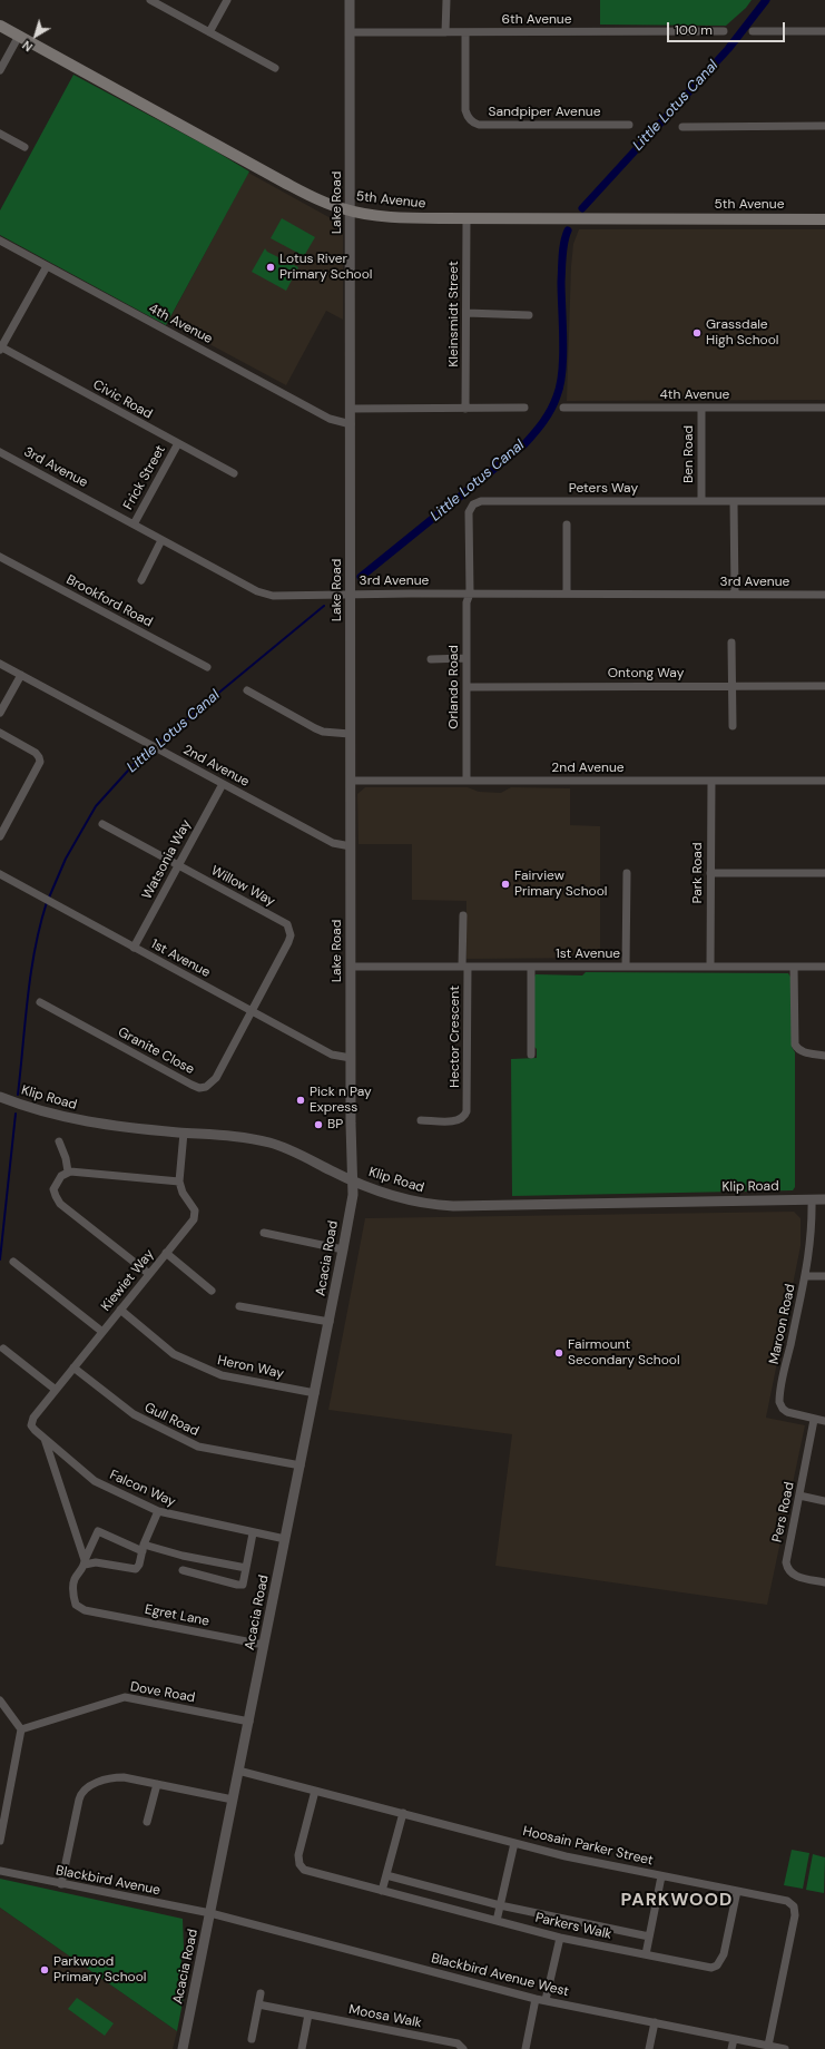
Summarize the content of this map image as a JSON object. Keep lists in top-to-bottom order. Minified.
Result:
{"streets":{"main road":["5th Avenue"],"street":["6th Avenue","Sandpiper Avenue","Lake Road","Kleinsmidt Street","4th Avenue","Civic Road","Ben Road","3rd Avenue","Frick Street","Peters Way","Brookford Road","Ontong Way","Orlando Road","2nd Avenue","Watsonia Way","Park Road","Willow Way","1st Avenue","Hector Crescent","Granite Close","Klip Road","Acacia Road","Kiewiet Way","Maroon Road","Heron Way","Gull Road","Falcon Way","Pers Road","Egret Lane","Dove Road","Hoosain Parker Street","Blackbird Avenue","Parkers Walk","Blackbird Avenue West","Moosa Walk"]},"crossings":[["6th Avenue","Sandpiper Avenue"],["6th Avenue","Lake Road"],["5th Avenue","Lake Road"],["5th Avenue","Kleinsmidt Street"],["Lake Road","4th Avenue"],["Lake Road","3rd Avenue"],["Lake Road","2nd Avenue"],["Lake Road","1st Avenue"],["Lake Road","Klip Road"],["Lake Road","Acacia Road"],["4th Avenue","Ben Road"],["Civic Road","Frick Street"],["Ben Road","Peters Way"],["3rd Avenue","Frick Street"],["3rd Avenue","Peters Way"],["3rd Avenue","Orlando Road"],["Peters Way","Orlando Road"],["Ontong Way","Orlando Road"],["Orlando Road","2nd Avenue"],["2nd Avenue","Watsonia Way"],["2nd Avenue","Park Road"],["Watsonia Way","Willow Way"],["Watsonia Way","1st Avenue"],["Park Road","1st Avenue"],["Willow Way","1st Avenue"],["Willow Way","Granite Close"],["1st Avenue","Hector Crescent"],["1st Avenue","Granite Close"],["Klip Road","Acacia Road"],["Klip Road","Maroon Road"],["Acacia Road","Heron Way"],["Acacia Road","Gull Road"],["Acacia Road","Falcon Way"],["Acacia Road","Egret Lane"],["Acacia Road","Dove Road"],["Acacia Road","Hoosain Parker Street"],["Acacia Road","Blackbird Avenue"],["Acacia Road","Blackbird Avenue West"],["Kiewiet Way","Heron Way"],["Kiewiet Way","Gull Road"],["Kiewiet Way","Falcon Way"],["Maroon Road","Pers Road"],["Hoosain Parker Street","Parkers Walk"],["Hoosain Parker Street","Blackbird Avenue West"],["Blackbird Avenue","Blackbird Avenue West"]],"districts":["PARKWOOD"],"water":["Little Lotus Canal"],"places":["Lotus River Primary School","Grassdale High School","Fairview Primary School","Pick n Pay Express","BP","Fairmount Secondary School","Parkwood Primary School"],"scale_bar":"100 m","north":"bottom left"}
